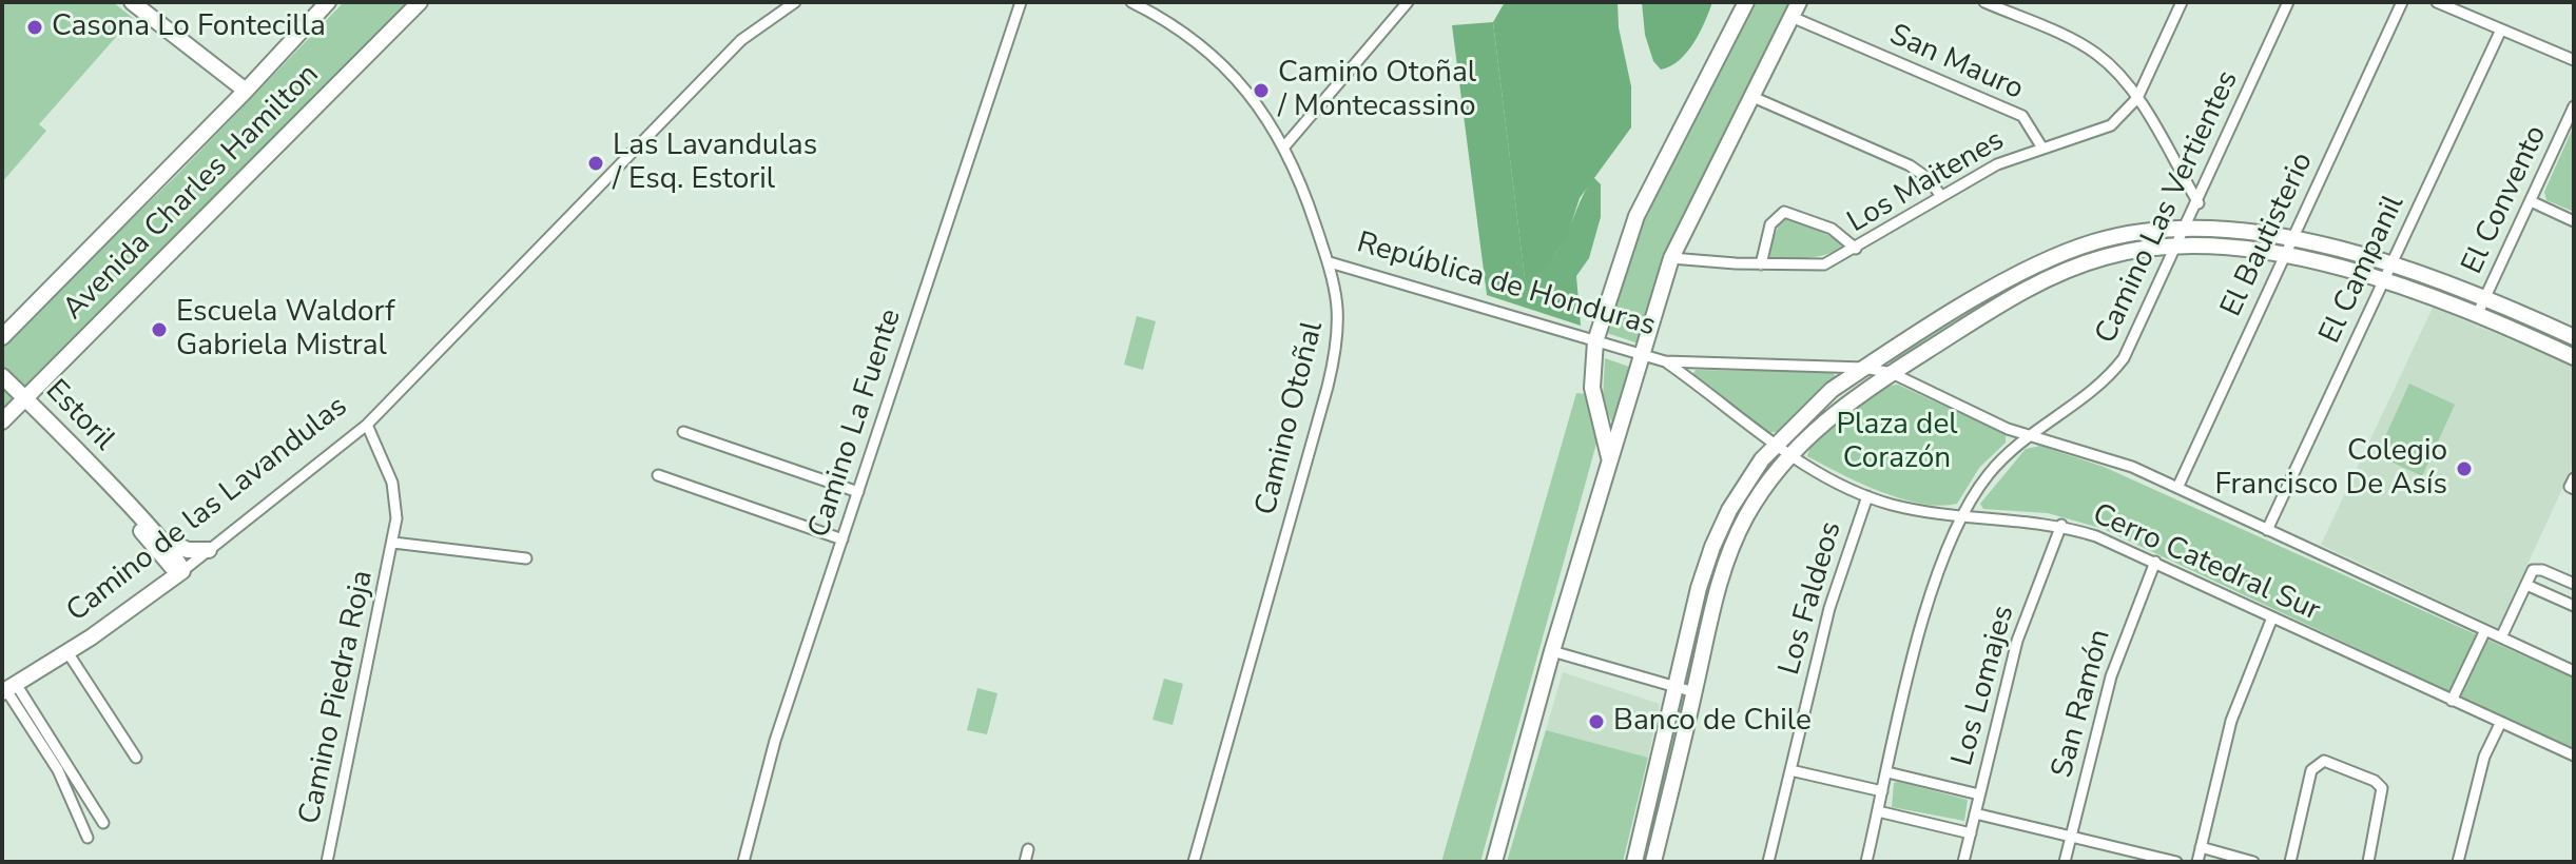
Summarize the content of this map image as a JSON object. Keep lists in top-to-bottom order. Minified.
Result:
{"streets":{"street":["San Mauro","Los Maitenes","Avenida Charles Hamilton","El Convento","Camino Las Vertientes","El Bautisterio","El Campanil","República de Honduras","Estoril","Camino Otoñal","Camino La Fuente","Camino de las Lavandulas","Cerro Catedral Sur","Los Faldeos","Los Lomajes","Camino Piedra Roja","San Ramón"]},"crossings":[["San Mauro","Los Maitenes"],["Avenida Charles Hamilton","Estoril"],["Camino Las Vertientes","República de Honduras"],["Camino Las Vertientes","Cerro Catedral Sur"],["El Bautisterio","República de Honduras"],["El Campanil","República de Honduras"],["República de Honduras","Camino Otoñal"],["República de Honduras","Cerro Catedral Sur"],["Estoril","Camino de las Lavandulas"],["Camino de las Lavandulas","Camino Piedra Roja"],["Cerro Catedral Sur","Los Faldeos"],["Cerro Catedral Sur","Los Lomajes"],["Cerro Catedral Sur","San Ramón"]],"parks":["Plaza del Corazón"],"places":["Casona Lo Fontecilla","Camino Otoñal / Montecassino","Las Lavandulas / Esq. Estoril","Escuela Waldorf Gabriela Mistral","Colegio Francisco De Asís","Banco de Chile"]}
